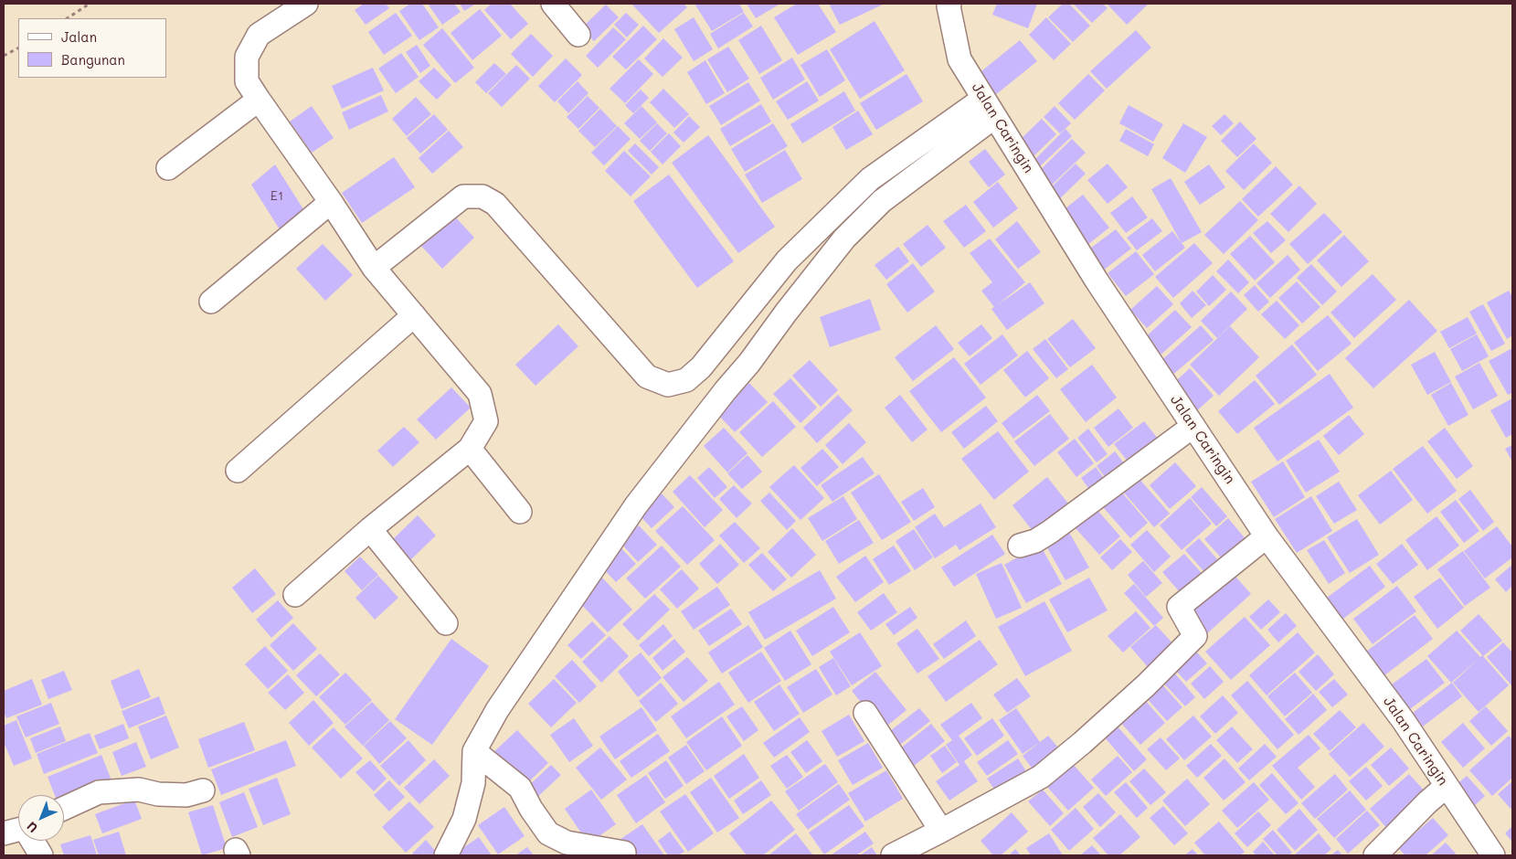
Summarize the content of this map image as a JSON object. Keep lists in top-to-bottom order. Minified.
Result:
{"streets":{"street":["Jalan Caringin"]},"house_numbers":["E1"],"legend":["Jalan","Bangunan"],"north":"bottom left"}
